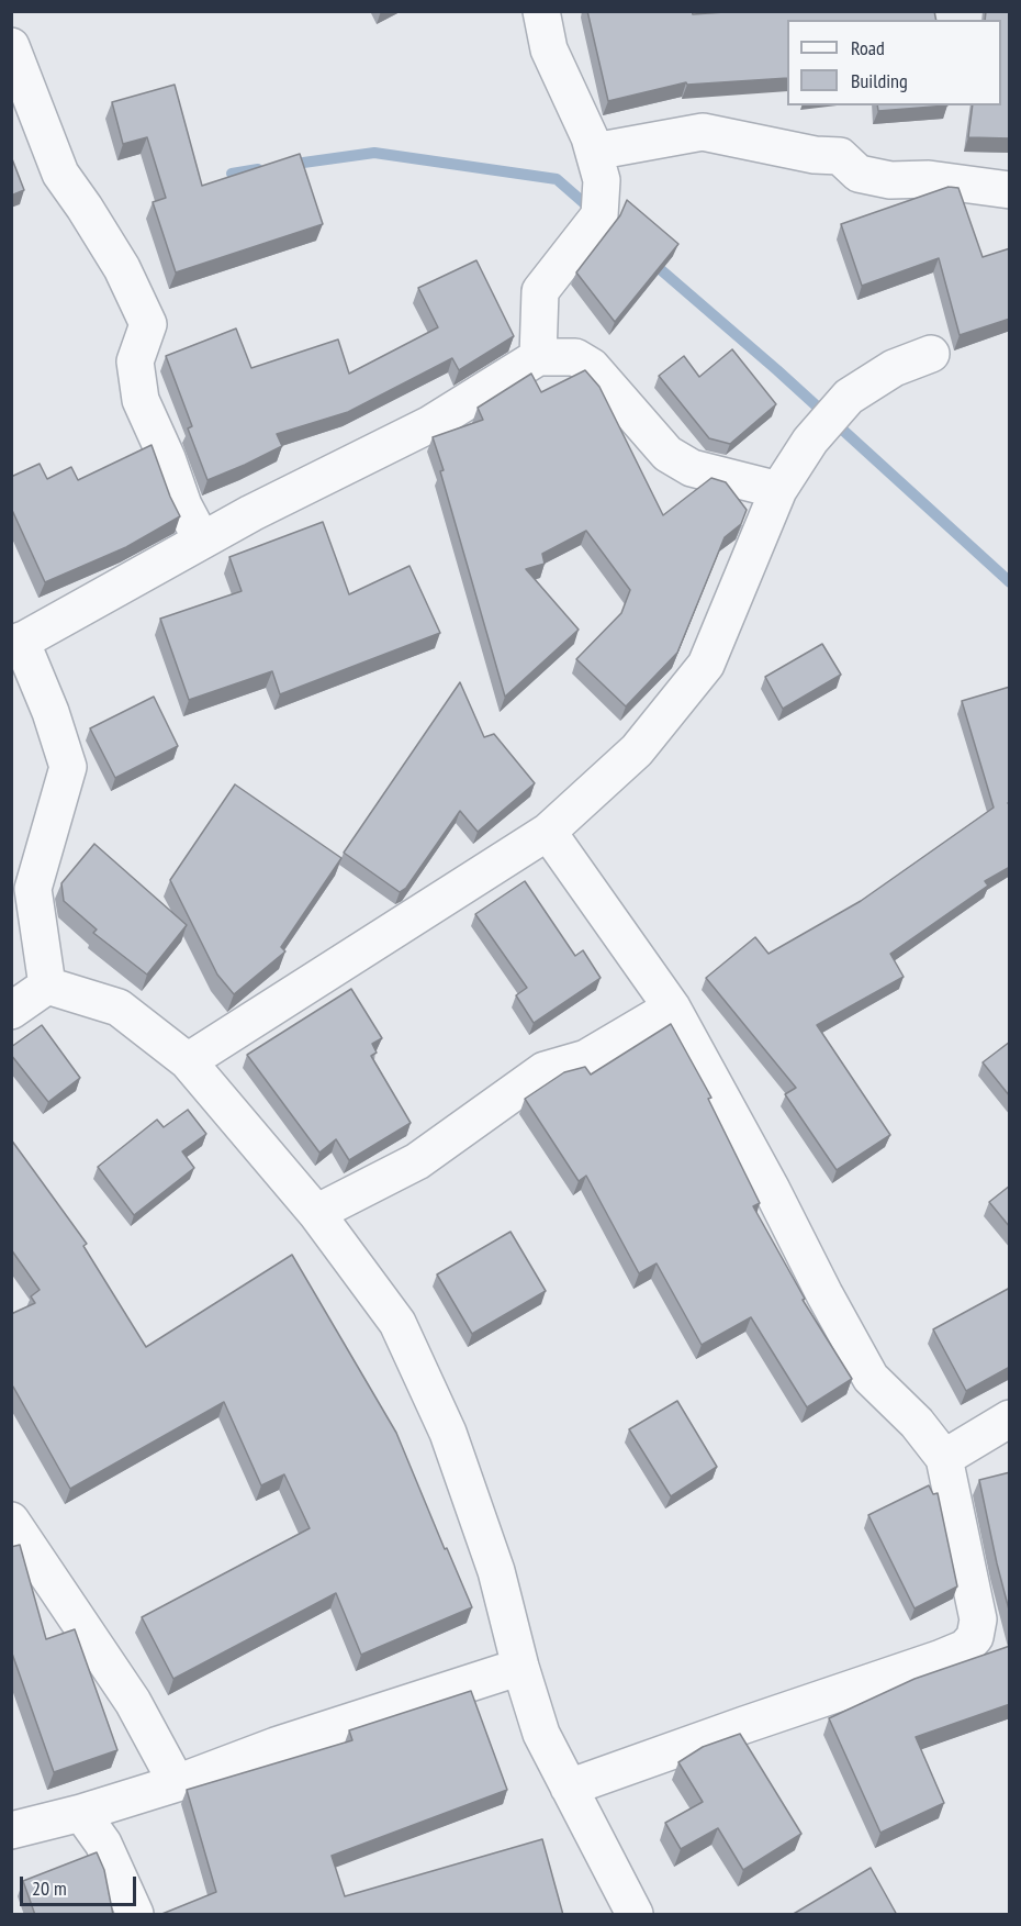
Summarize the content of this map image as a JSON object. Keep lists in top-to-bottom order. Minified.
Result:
{"legend":["Road","Building"],"scale_bar":"20 m"}
